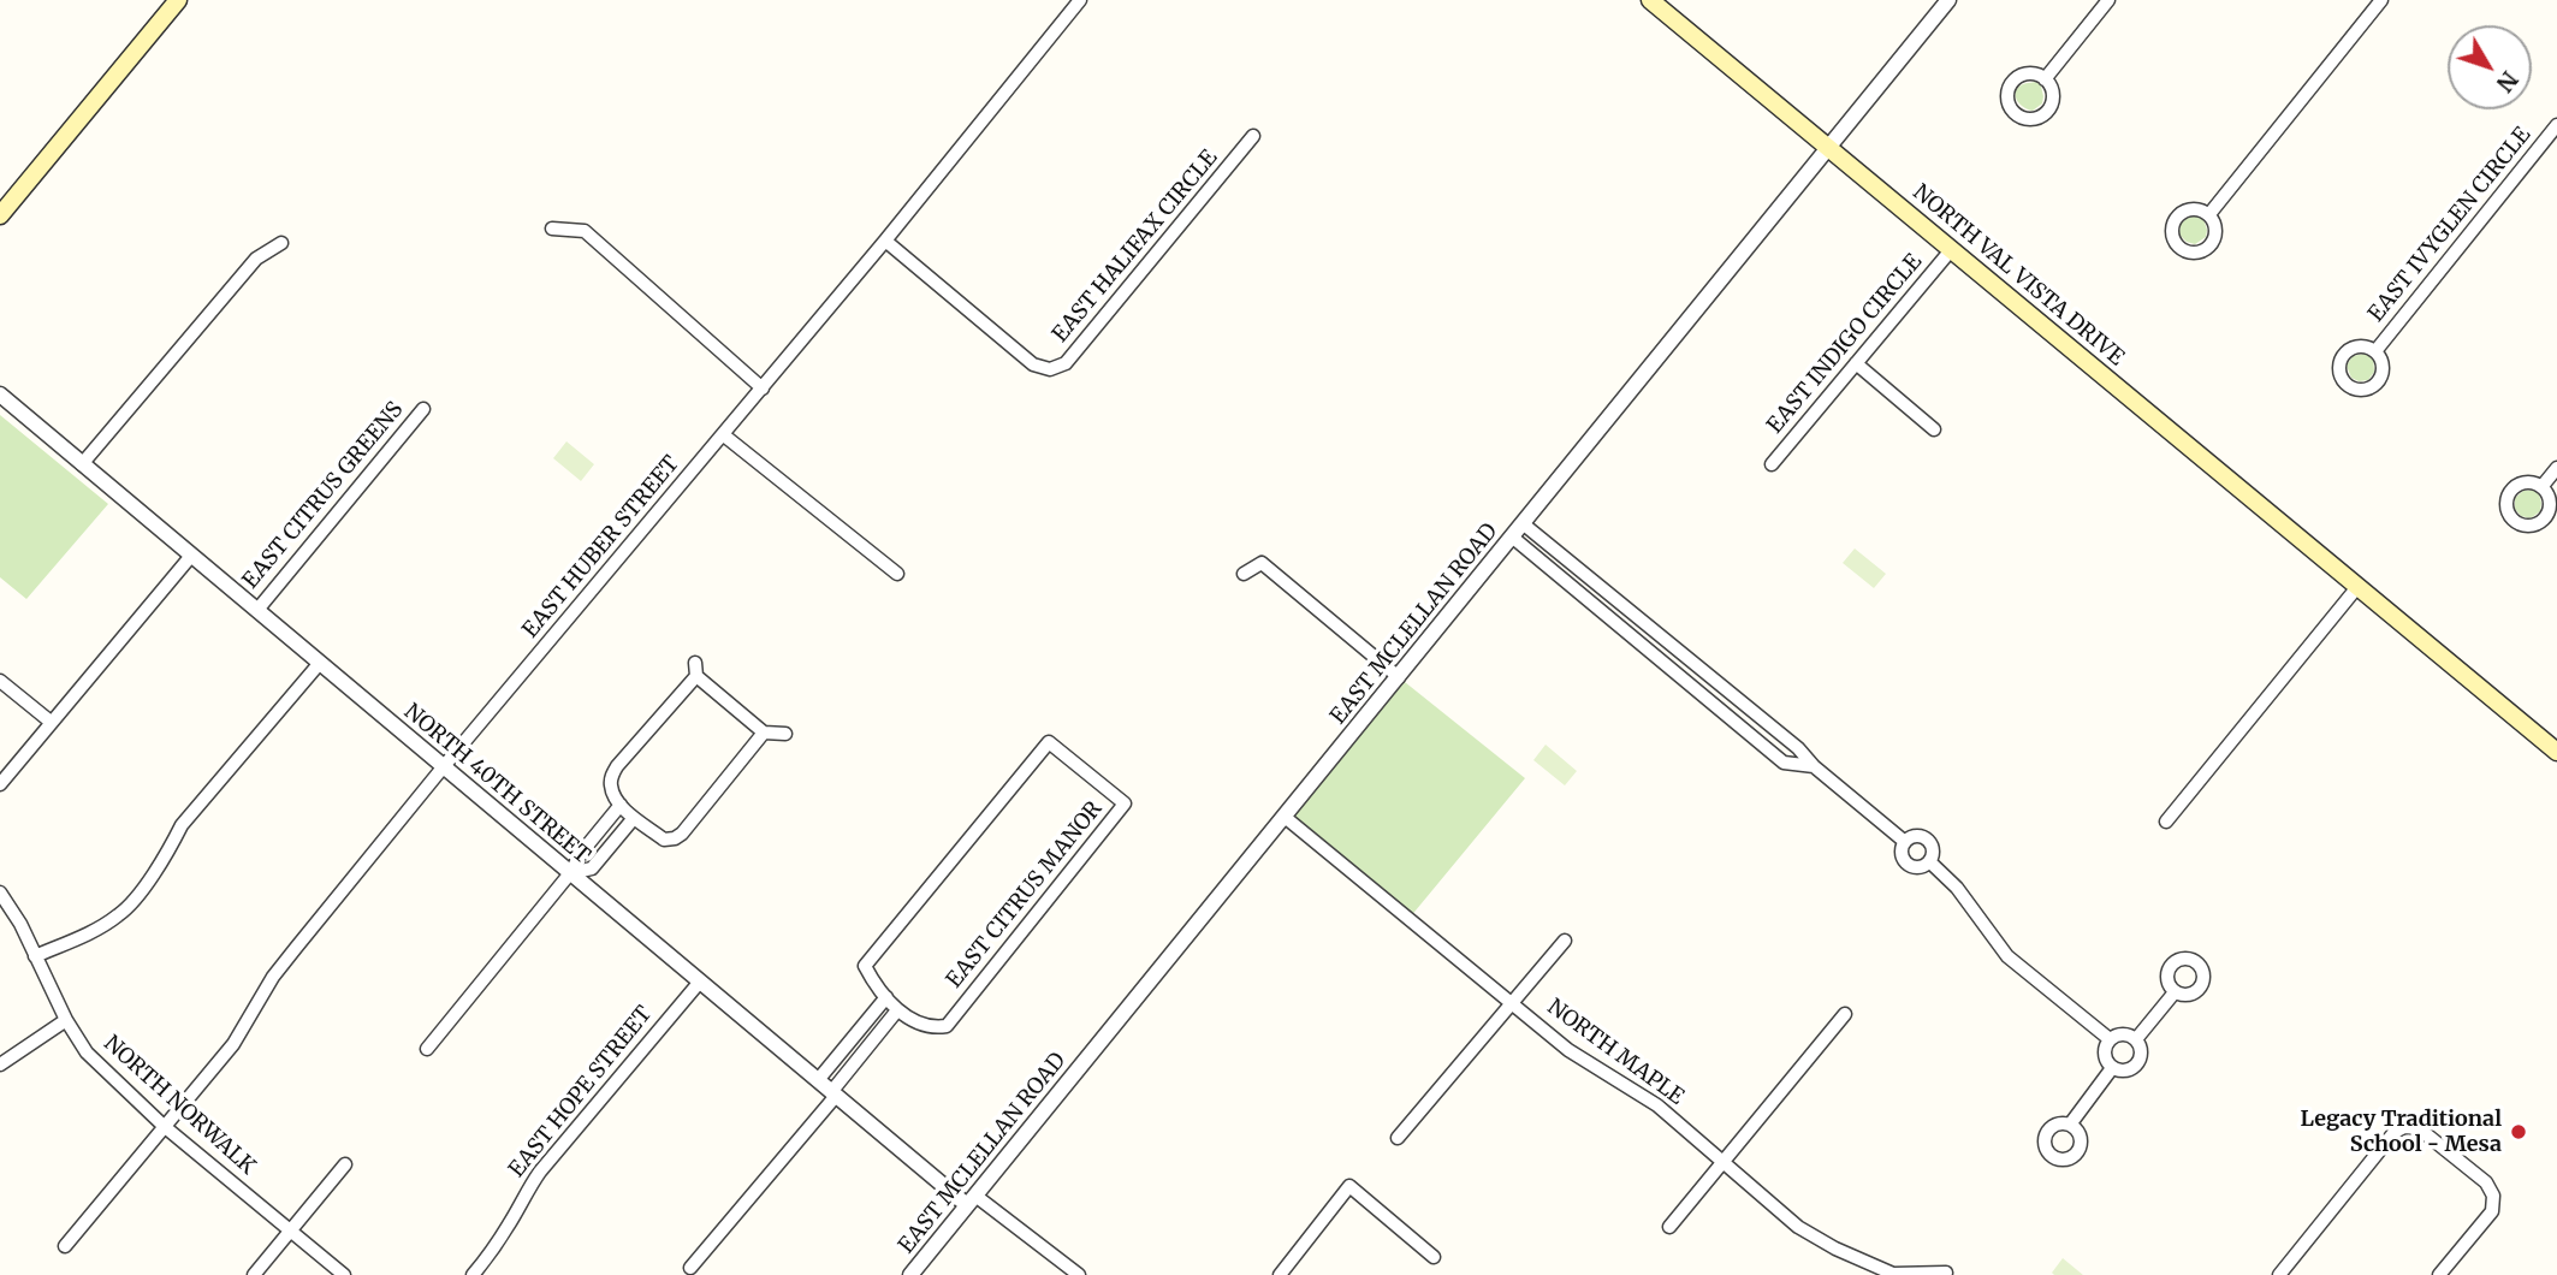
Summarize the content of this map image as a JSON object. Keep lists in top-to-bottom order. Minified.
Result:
{"streets":{"main road":["NORTH VAL VISTA DRIVE"],"street":["EAST IVYGLEN CIRCLE","EAST HALIFAX CIRCLE","EAST INDIGO CIRCLE","EAST CITRUS GREENS","EAST HUBER STREET","EAST MCLELLAN ROAD","NORTH 40TH STREET","EAST CITRUS MANOR","NORTH MAPLE","EAST HOPE STREET","NORTH NORWALK"]},"crossings":[["EAST HALIFAX CIRCLE","EAST HUBER STREET"],["NORTH VAL VISTA DRIVE","EAST INDIGO CIRCLE"],["NORTH VAL VISTA DRIVE","EAST MCLELLAN ROAD"],["EAST CITRUS GREENS","NORTH 40TH STREET"],["EAST HUBER STREET","NORTH 40TH STREET"],["EAST HUBER STREET","NORTH NORWALK"],["EAST MCLELLAN ROAD","NORTH 40TH STREET"],["EAST MCLELLAN ROAD","NORTH MAPLE"],["NORTH 40TH STREET","EAST HOPE STREET"]],"places":["Legacy Traditional School - Mesa"],"north":"bottom right"}
